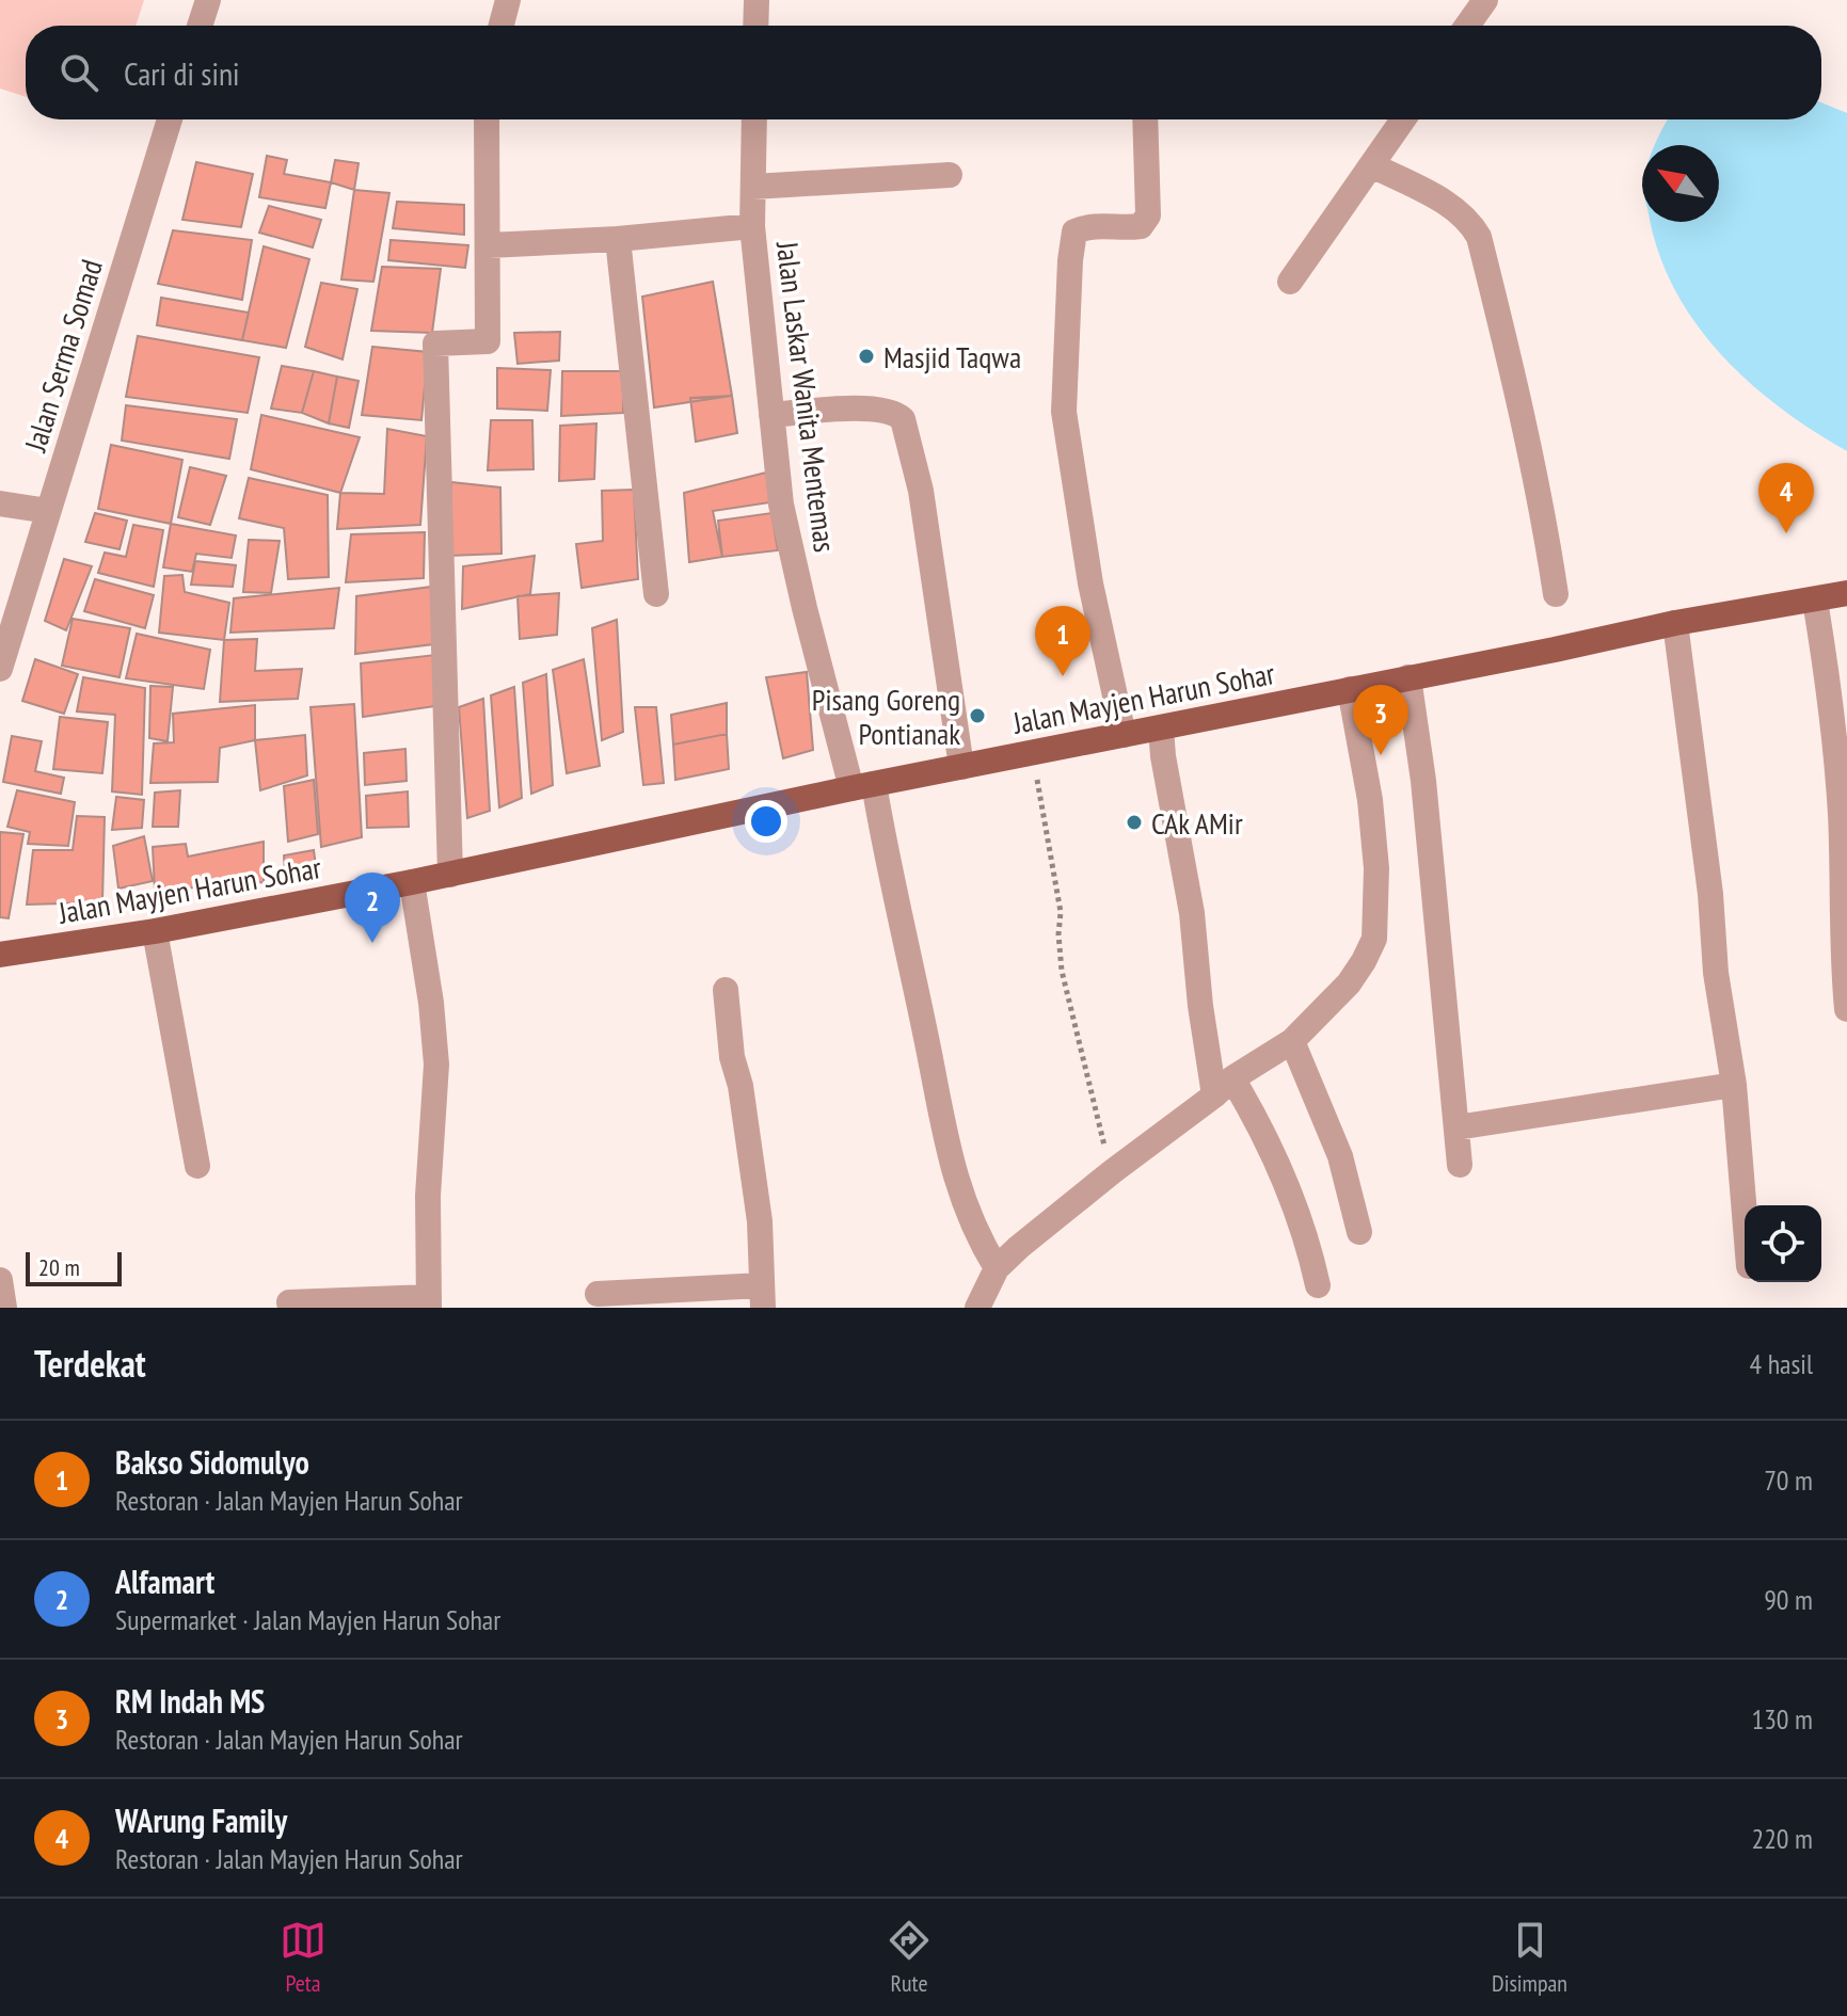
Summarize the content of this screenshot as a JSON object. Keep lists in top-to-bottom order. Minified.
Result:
{"streets":{"main road":["Jalan Mayjen Harun Sohar"],"street":["Jalan Serma Somad","Jalan Laskar Wanita Mentemas"]},"crossings":[["Jalan Laskar Wanita Mentemas","Jalan Mayjen Harun Sohar"]],"places":["Masjid Taqwa","Pisang Goreng Pontianak","CAk AMir"],"scale_bar":"20 m","north":"top left","page":{"search":"Cari di sini","pins":["4","1","3","2"],"scale":"20 m","heading":["Terdekat","4 hasil"],"list":[{"mark":"1","name":"Bakso Sidomulyo","note":"Restoran · Jalan Mayjen Harun Sohar","value":"70 m"},{"mark":"2","name":"Alfamart","note":"Supermarket · Jalan Mayjen Harun Sohar","value":"90 m"},{"mark":"3","name":"RM Indah MS","note":"Restoran · Jalan Mayjen Harun Sohar","value":"130 m"},{"mark":"4","name":"WArung Family","note":"Restoran · Jalan Mayjen Harun Sohar","value":"220 m"}],"nav":["Peta","Rute","Disimpan"]}}
